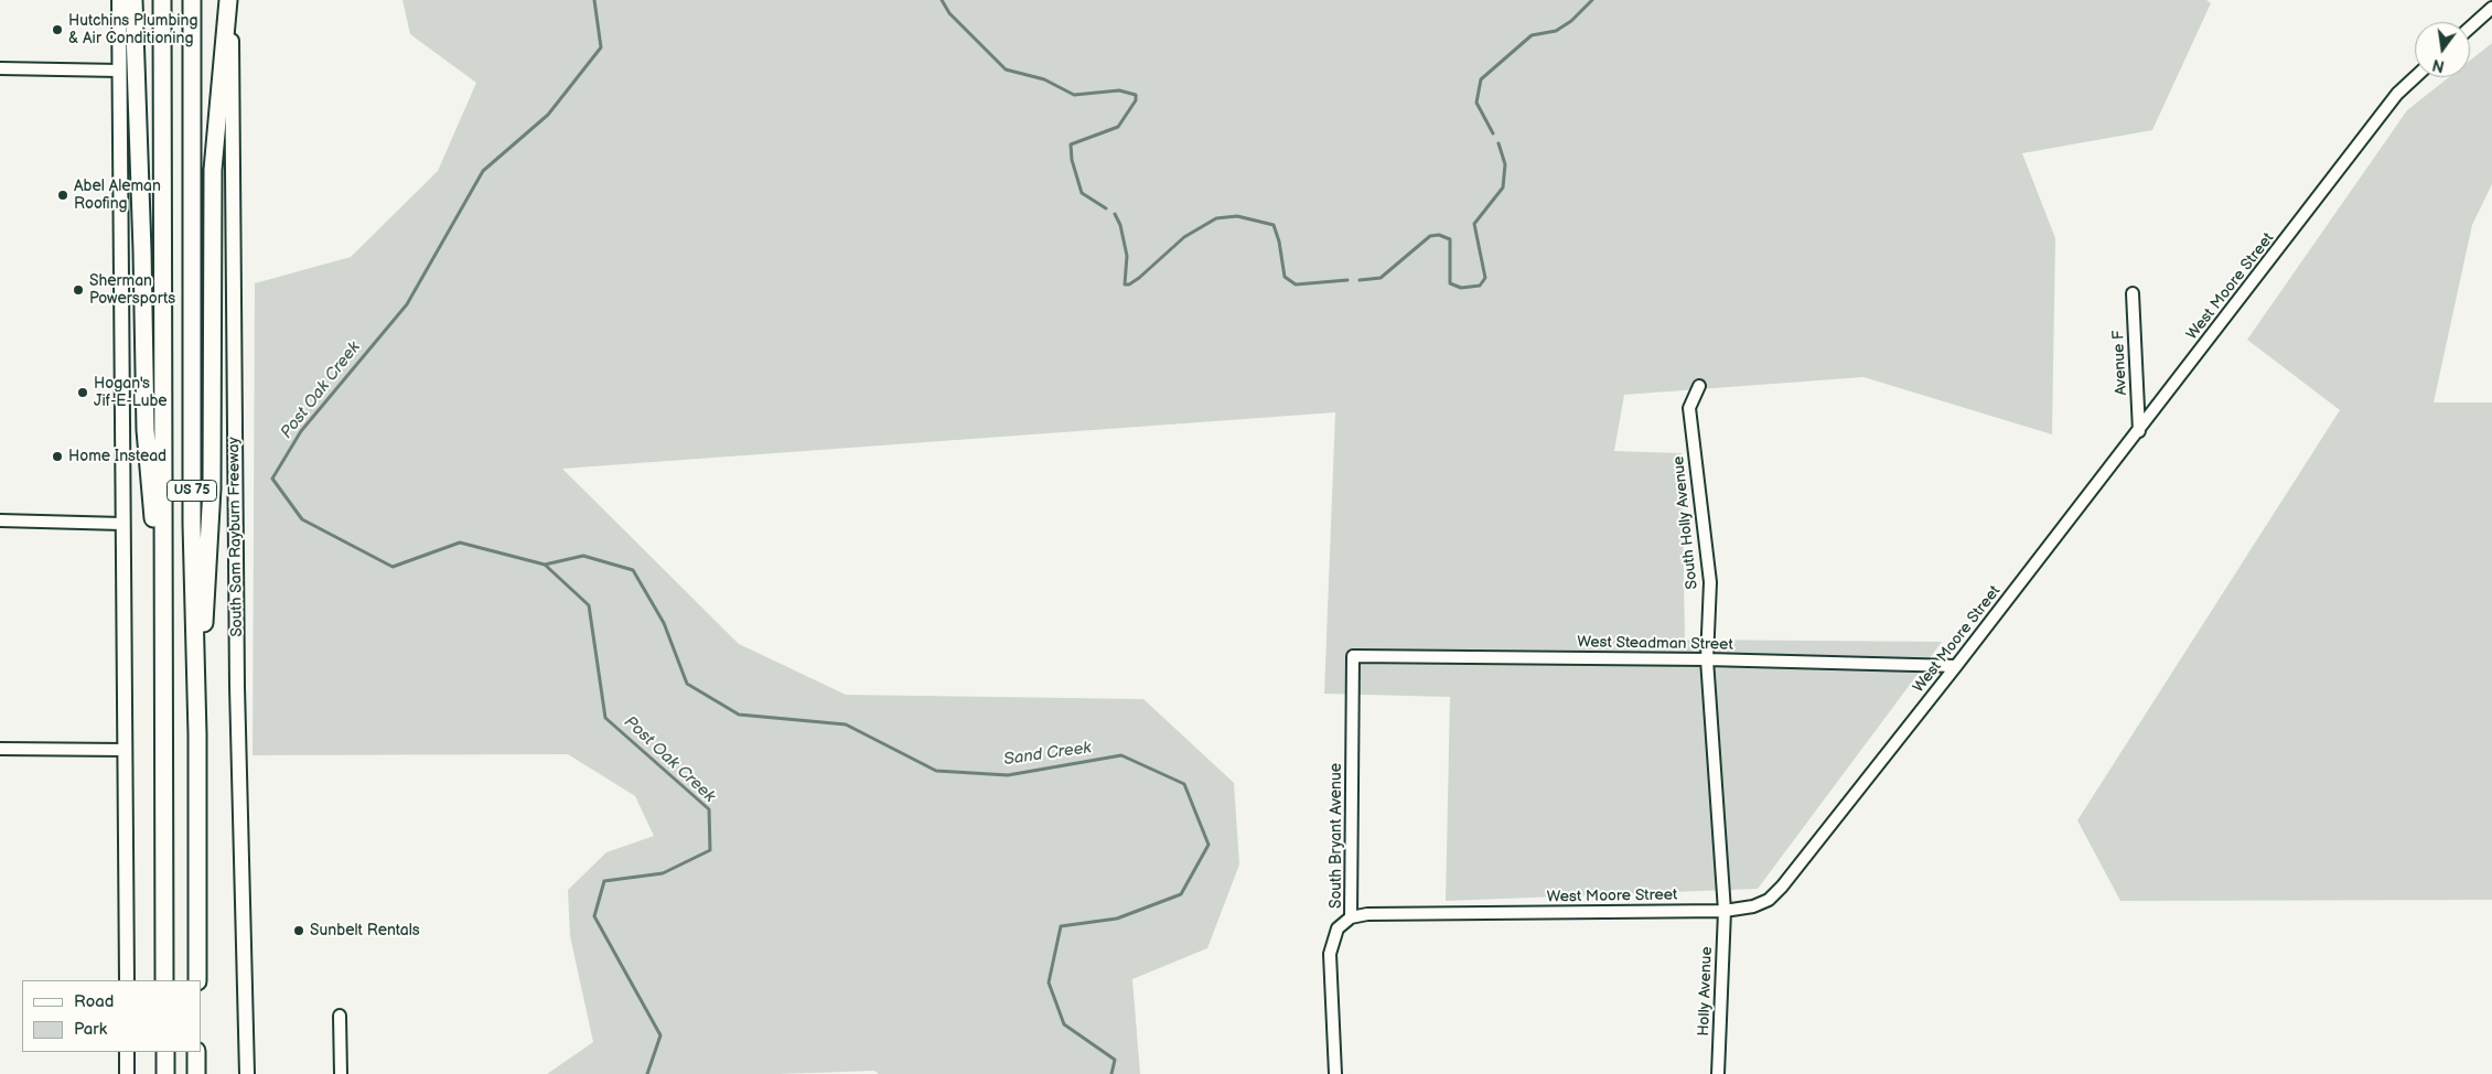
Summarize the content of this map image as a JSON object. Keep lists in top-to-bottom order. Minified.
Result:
{"streets":{"highway":["US 75"],"main road":["South Sam Rayburn Freeway"],"street":["West Moore Street","Avenue F","South Holly Avenue","West Steadman Street","South Bryant Avenue","Holly Avenue"]},"crossings":[["West Moore Street","Avenue F"],["West Moore Street","South Holly Avenue"],["West Moore Street","West Steadman Street"],["West Moore Street","South Bryant Avenue"],["West Moore Street","Holly Avenue"],["South Holly Avenue","West Steadman Street"],["South Holly Avenue","Holly Avenue"],["West Steadman Street","South Bryant Avenue"]],"water":["Post Oak Creek","Sand Creek"],"places":["Hutchins Plumbing & Air Conditioning","Abel Aleman Roofing","Sherman Powersports","Hogan's Jif-E-Lube","Home Instead","Sunbelt Rentals"],"legend":["Road","Park"],"north":"bottom"}
